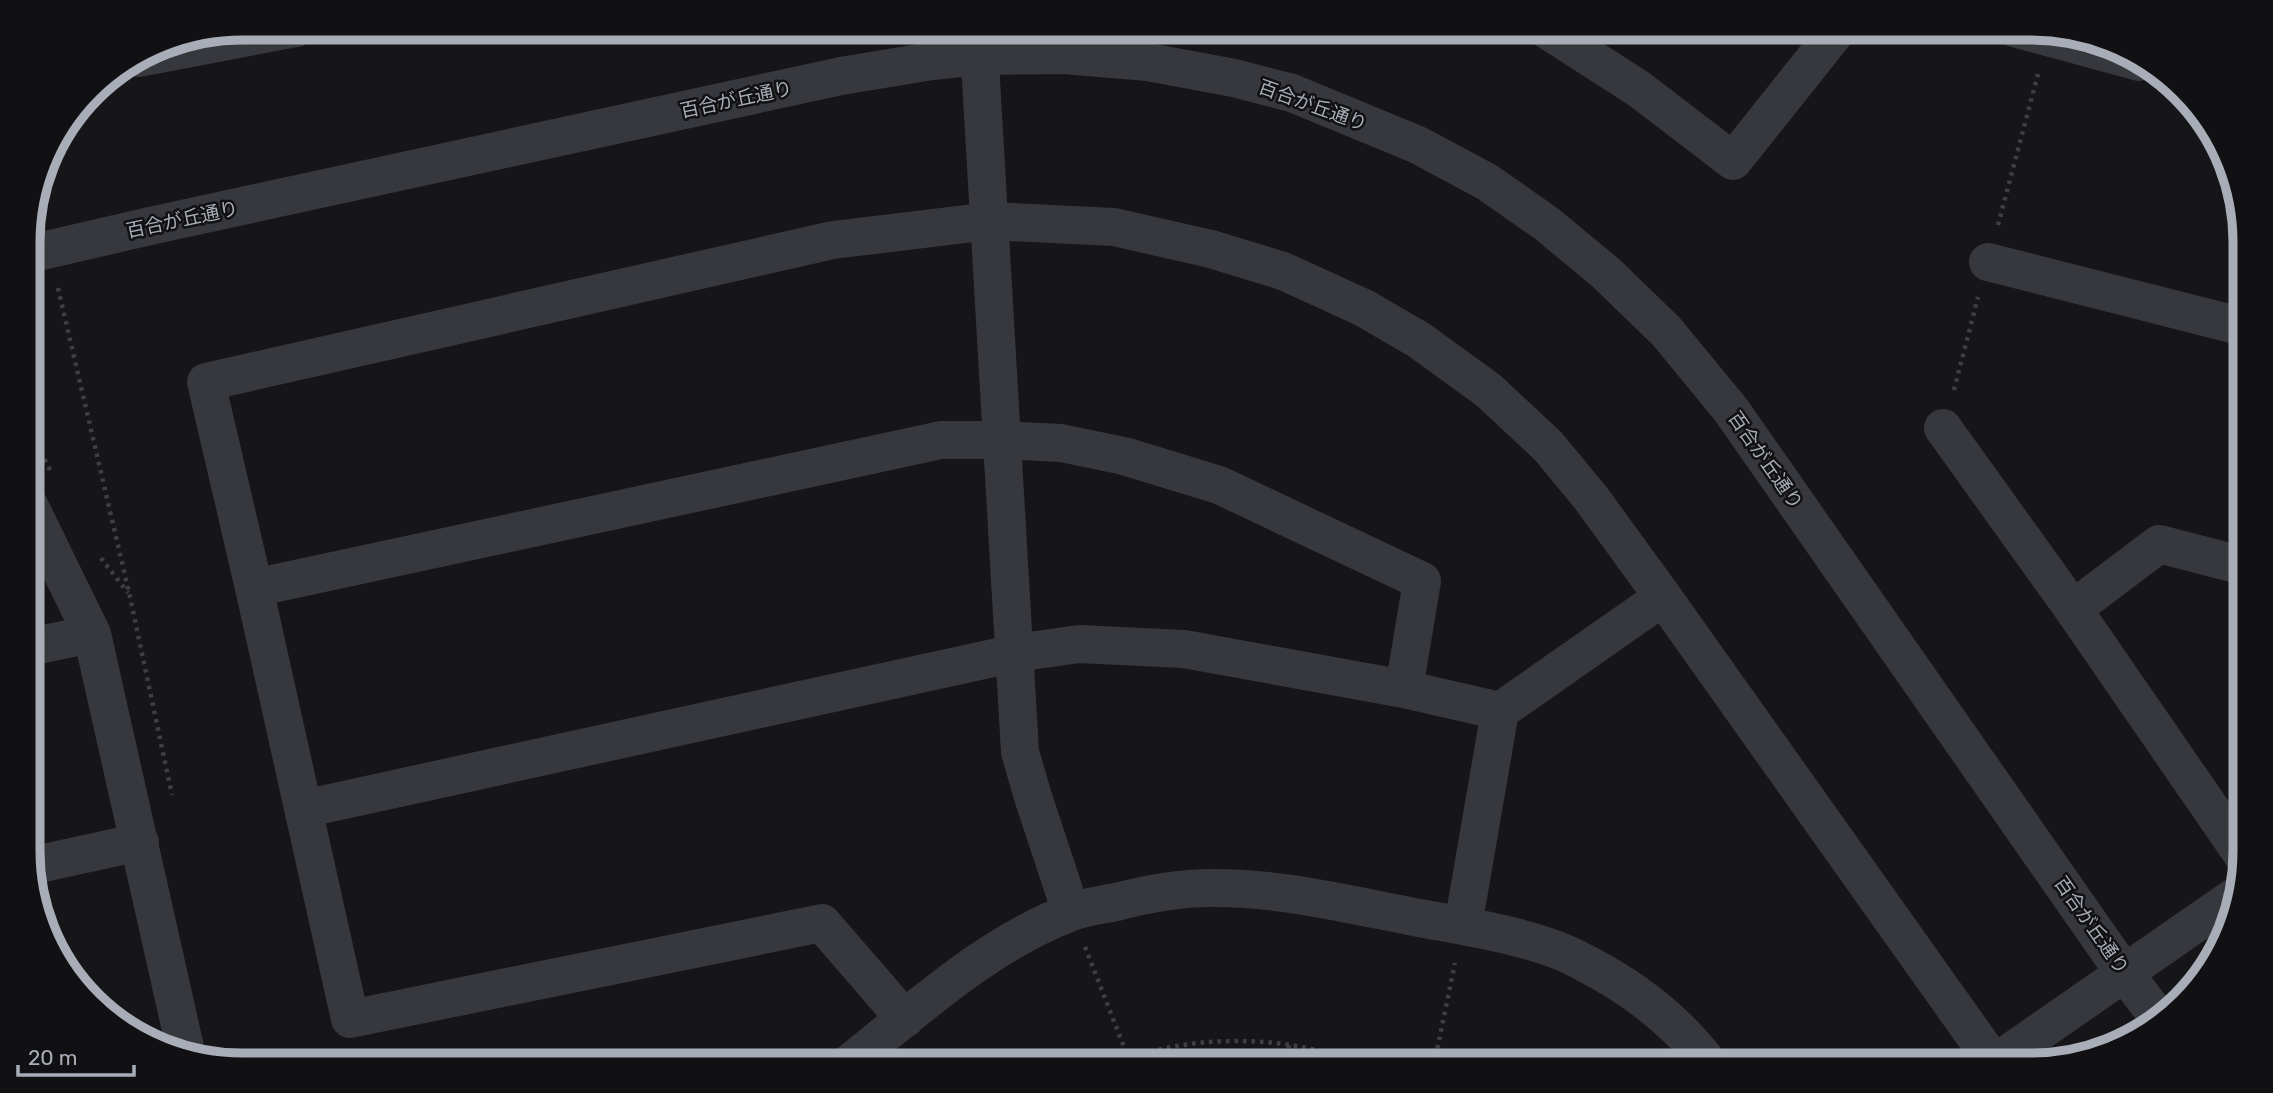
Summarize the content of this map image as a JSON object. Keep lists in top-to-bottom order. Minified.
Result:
{"streets":{"street":["百合が丘通り"]},"scale_bar":"20 m"}
